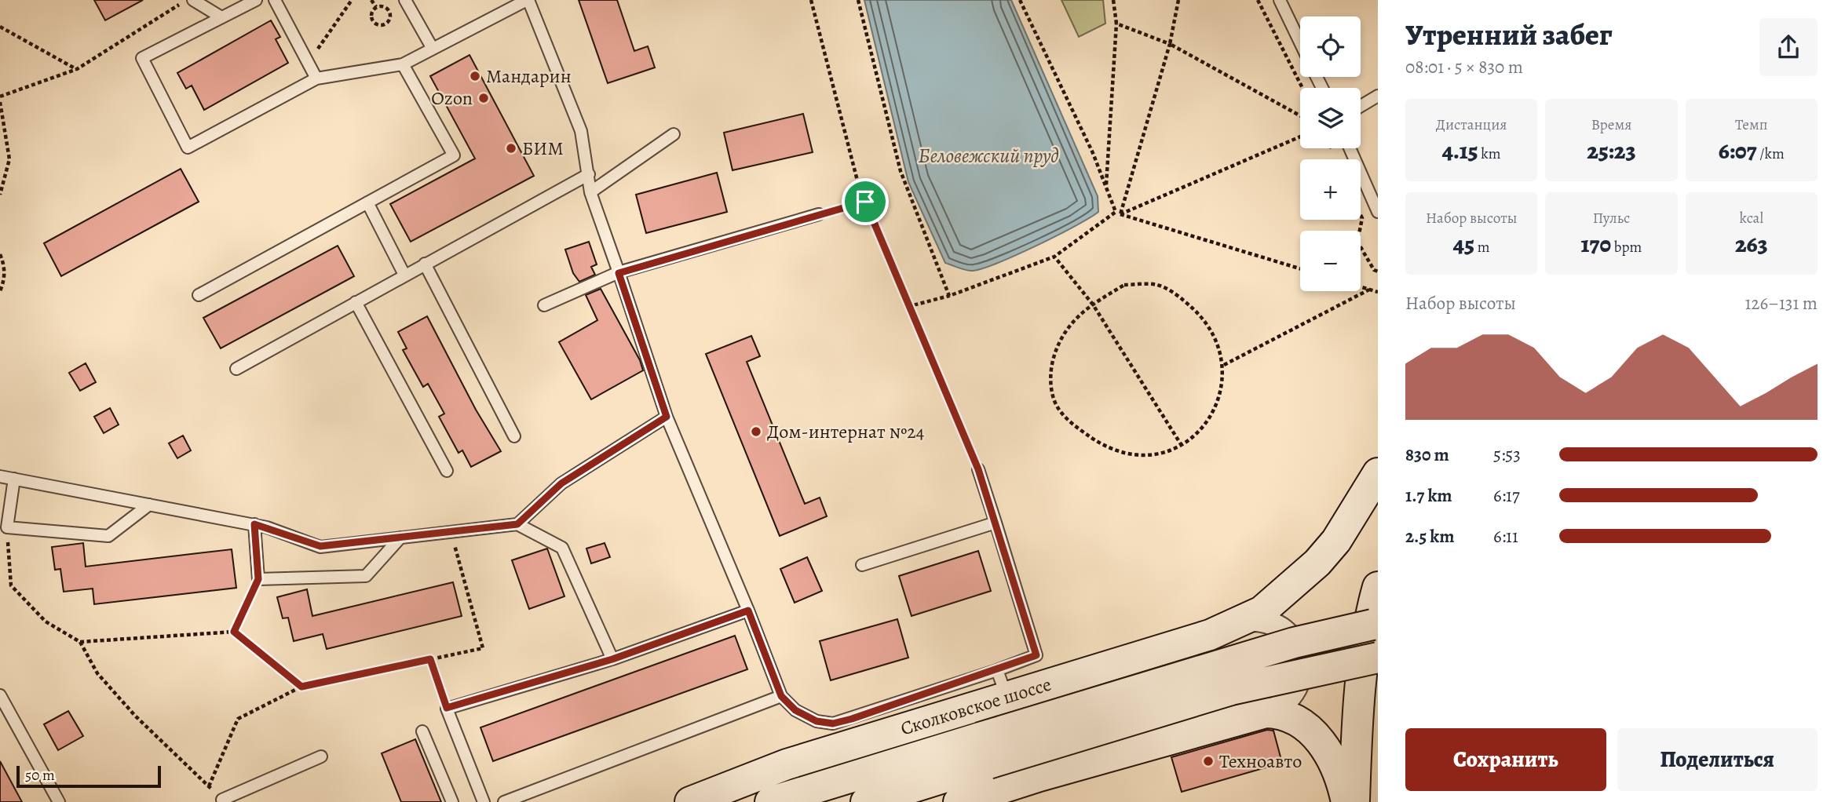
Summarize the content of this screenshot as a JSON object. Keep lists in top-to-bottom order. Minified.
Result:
{"streets":{"main road":["Сколковское шоссе"]},"water":["Беловежский пруд"],"places":["Мандарин","Ozon","БИМ","Дом-интернат №24","Техноавто"],"scale_bar":"50 m","page":{"heading":["Утренний забег","08:01 · 5 × 830 m"],"map_buttons":["+","−"],"stats":[["Дистанция","4.15 km"],["Время","25:23"],["Темп","6:07 /km"],["Набор высоты","45 m"],["Пульс","170 bpm"],["kcal","263"]],"chart":["Набор высоты","126–131 m"],"list":[{"name":"830 m","note":"5:53"},{"name":"1.7 km","note":"6:17"},{"name":"2.5 km","note":"6:11"}],"buttons":["Сохранить","Поделиться"],"scale":"50 m"}}
